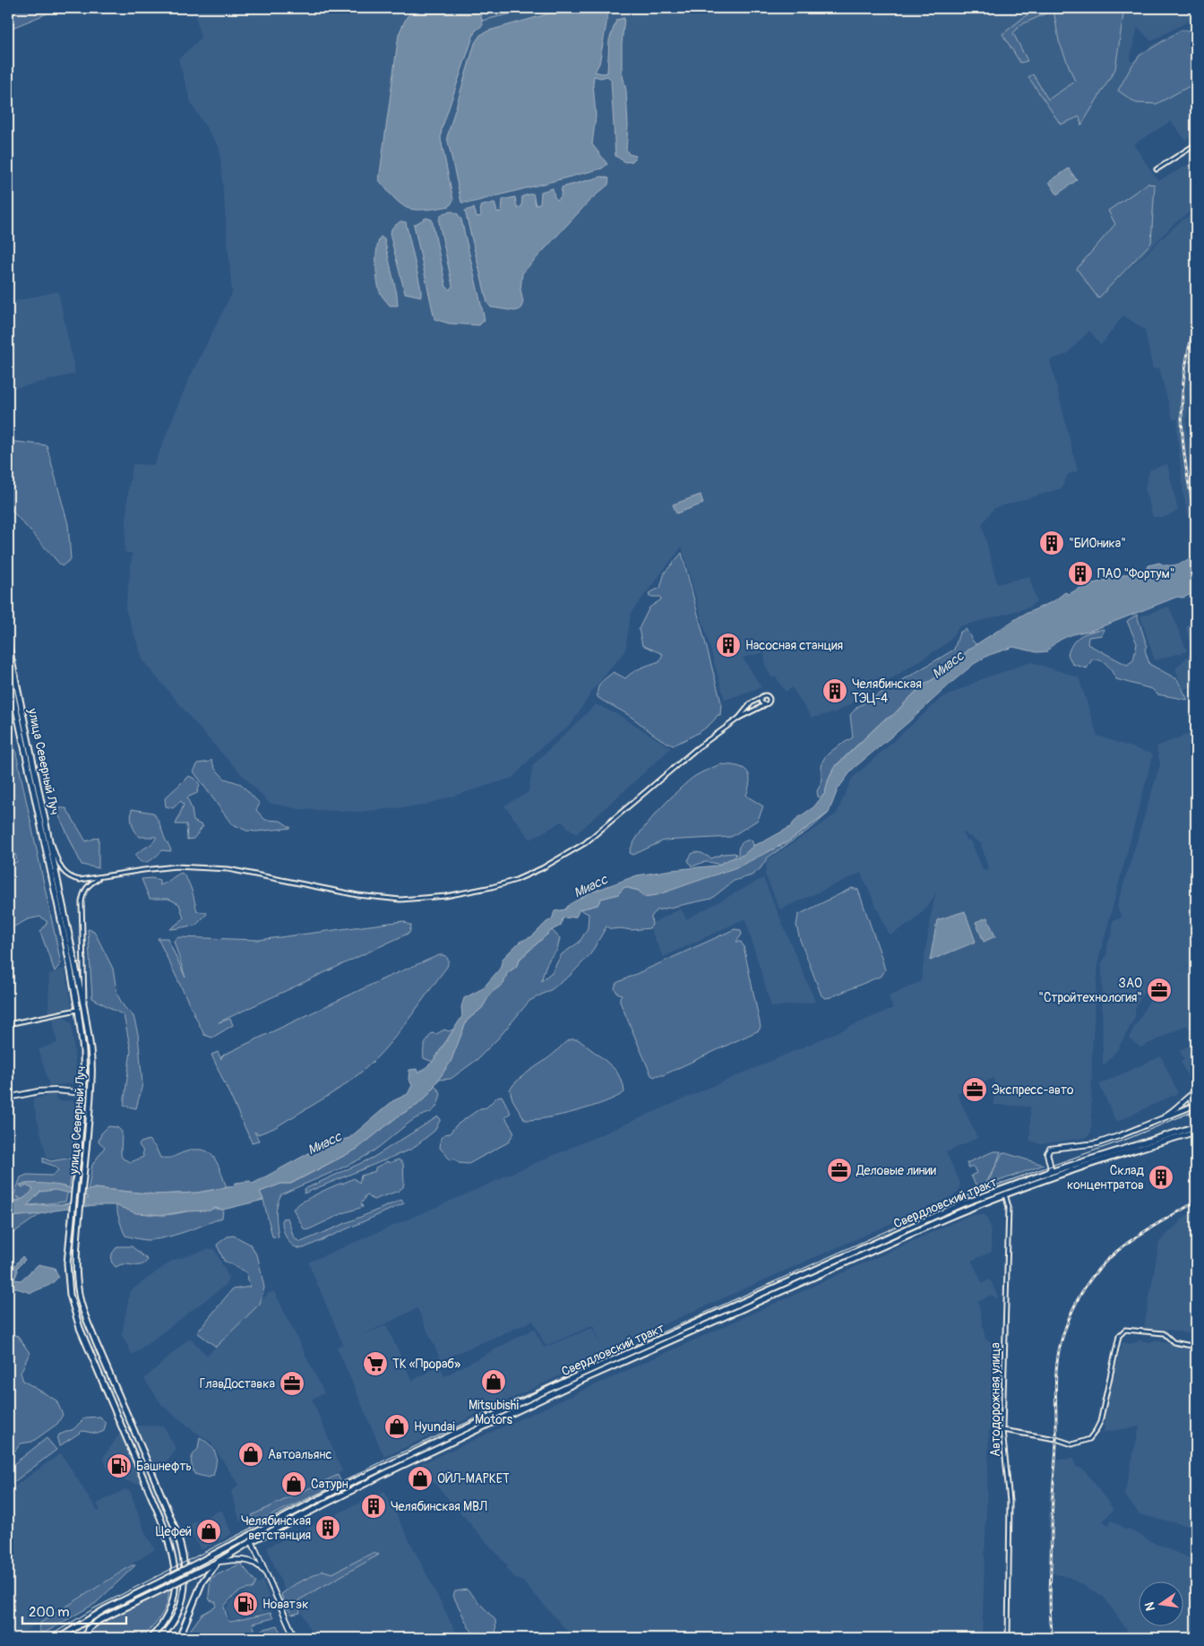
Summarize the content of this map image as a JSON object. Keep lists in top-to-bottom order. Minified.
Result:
{"streets":{"main road":["улица Северный Луч","Свердловский тракт","Автодорожная улица"]},"crossings":[["Свердловский тракт","Автодорожная улица"]],"water":["Миасс"],"places":{"building":["\"БИОника\"","ПАО \"Фортум\"","Насосная станция","Челябинская ТЭЦ-4","Склад концентратов","Челябинская МВЛ","Челябинская ветстанция"],"office":["ЗАО \"Стройтехнология\"","Экспресс-авто","Деловые линии","ГлавДоставка"],"supermarket":["ТК «Прораб»"],"shop":["Mitsubishi Motors","Hyundai","Автоальянс","ОЙЛ-МАРКЕТ","Сатурн","Цефей"],"fuel station":["Башнефть","Новатэк"]},"scale_bar":"200 m","north":"left"}
